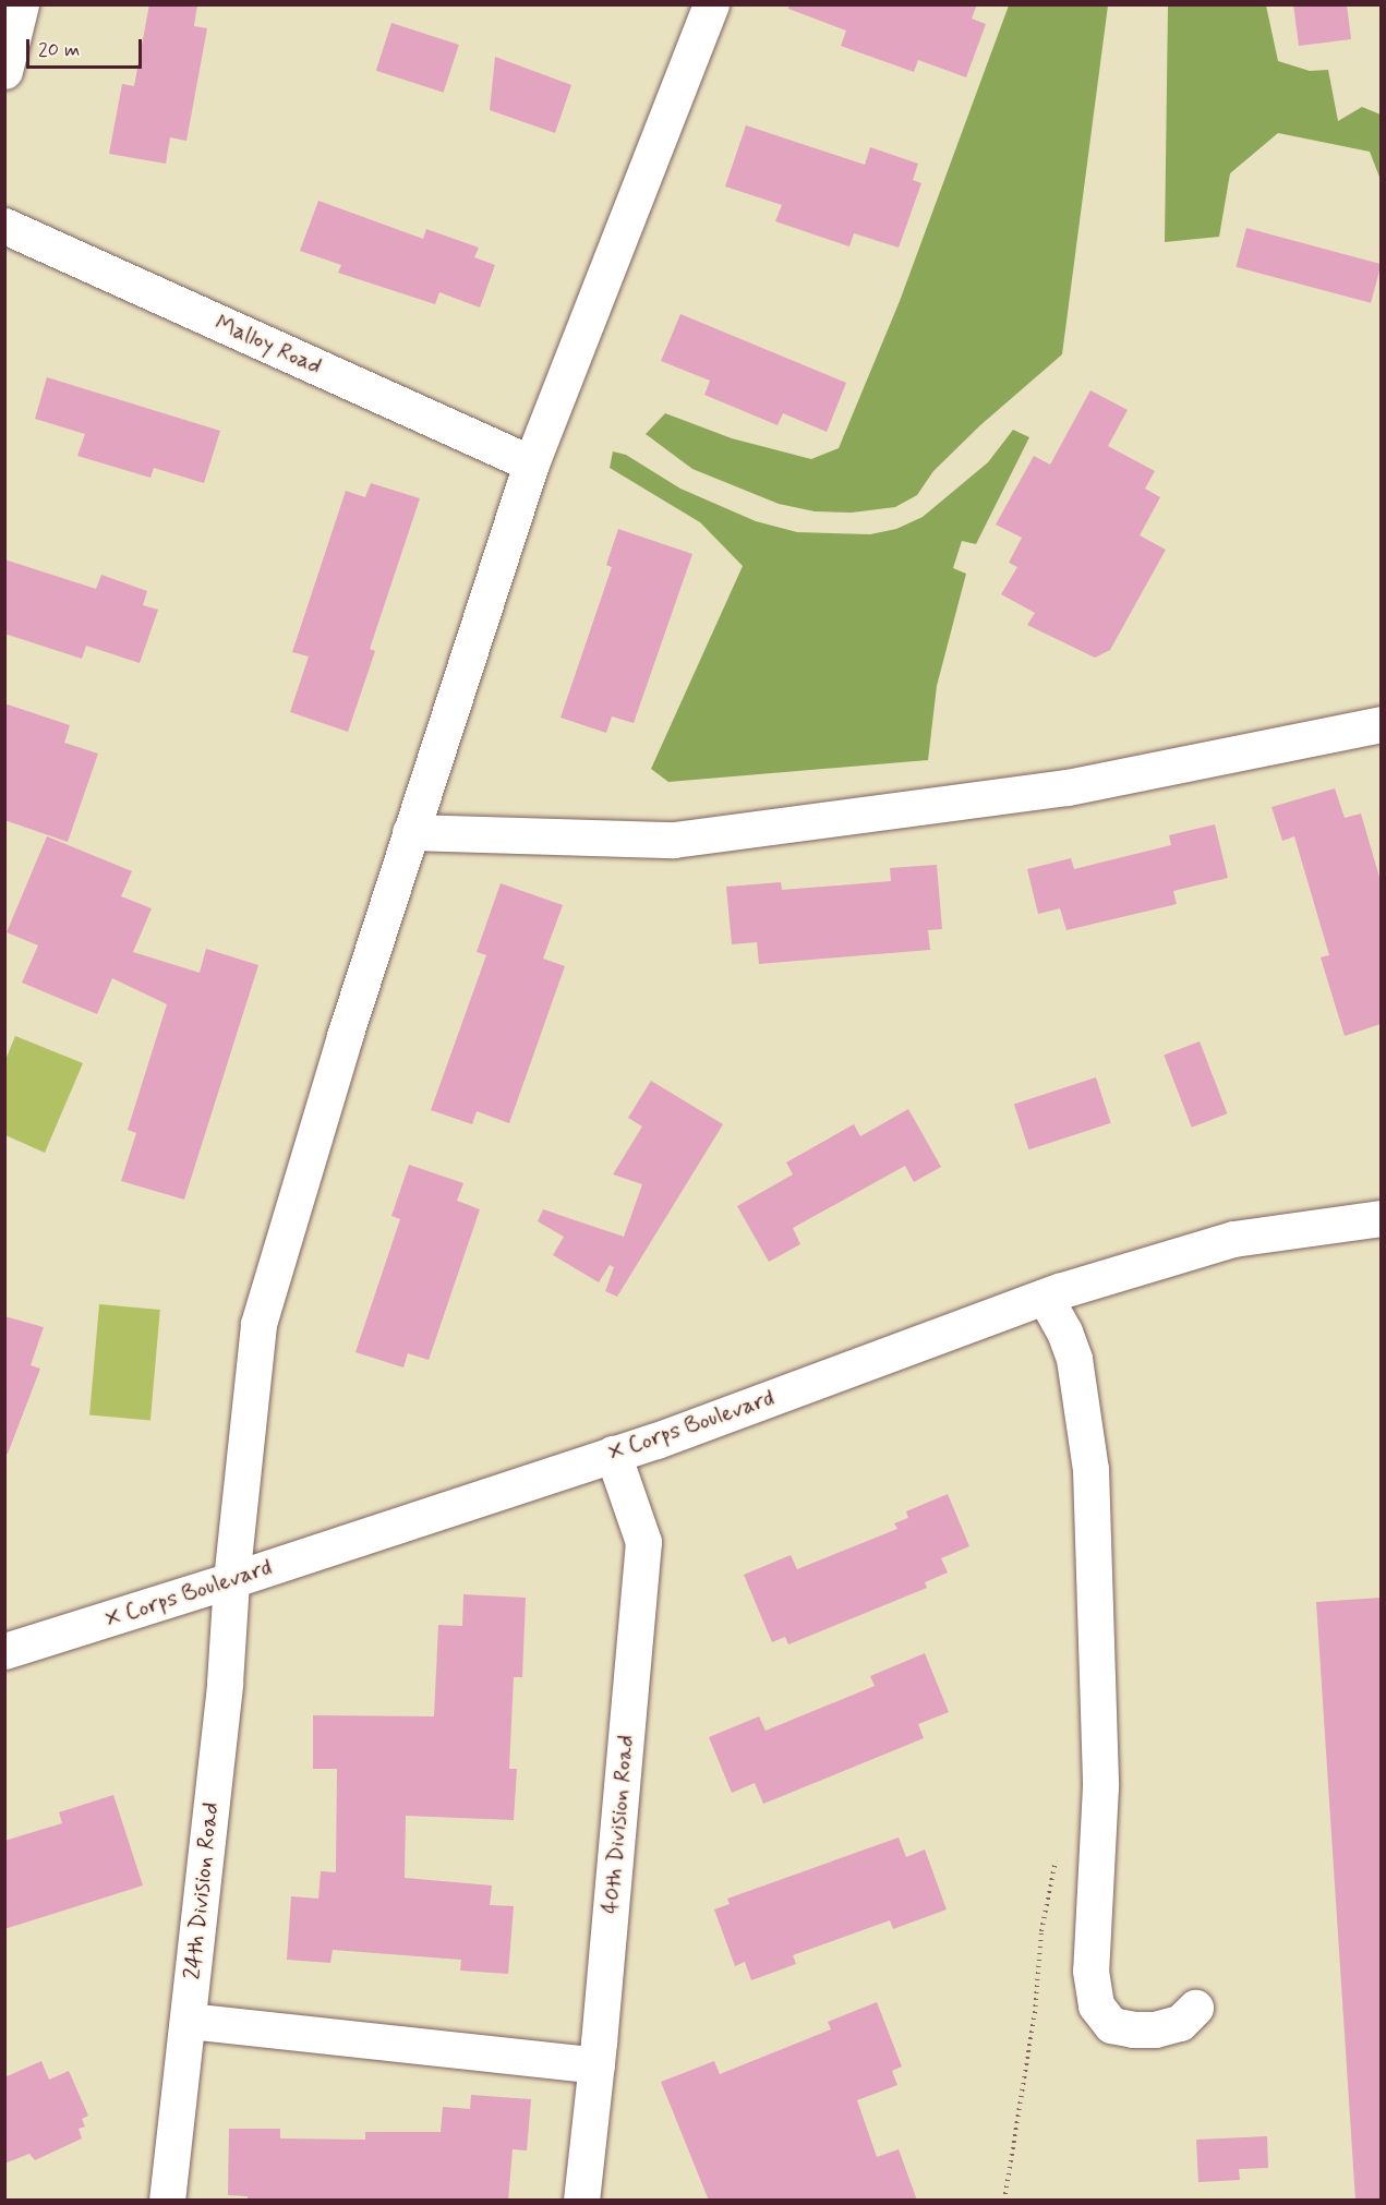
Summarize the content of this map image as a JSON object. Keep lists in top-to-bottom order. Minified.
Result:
{"streets":{"street":["Malloy Road","X Corps Boulevard","40th Division Road","24th Division Road"]},"crossings":[["Malloy Road","24th Division Road"],["X Corps Boulevard","40th Division Road"],["X Corps Boulevard","24th Division Road"]],"scale_bar":"20 m"}
